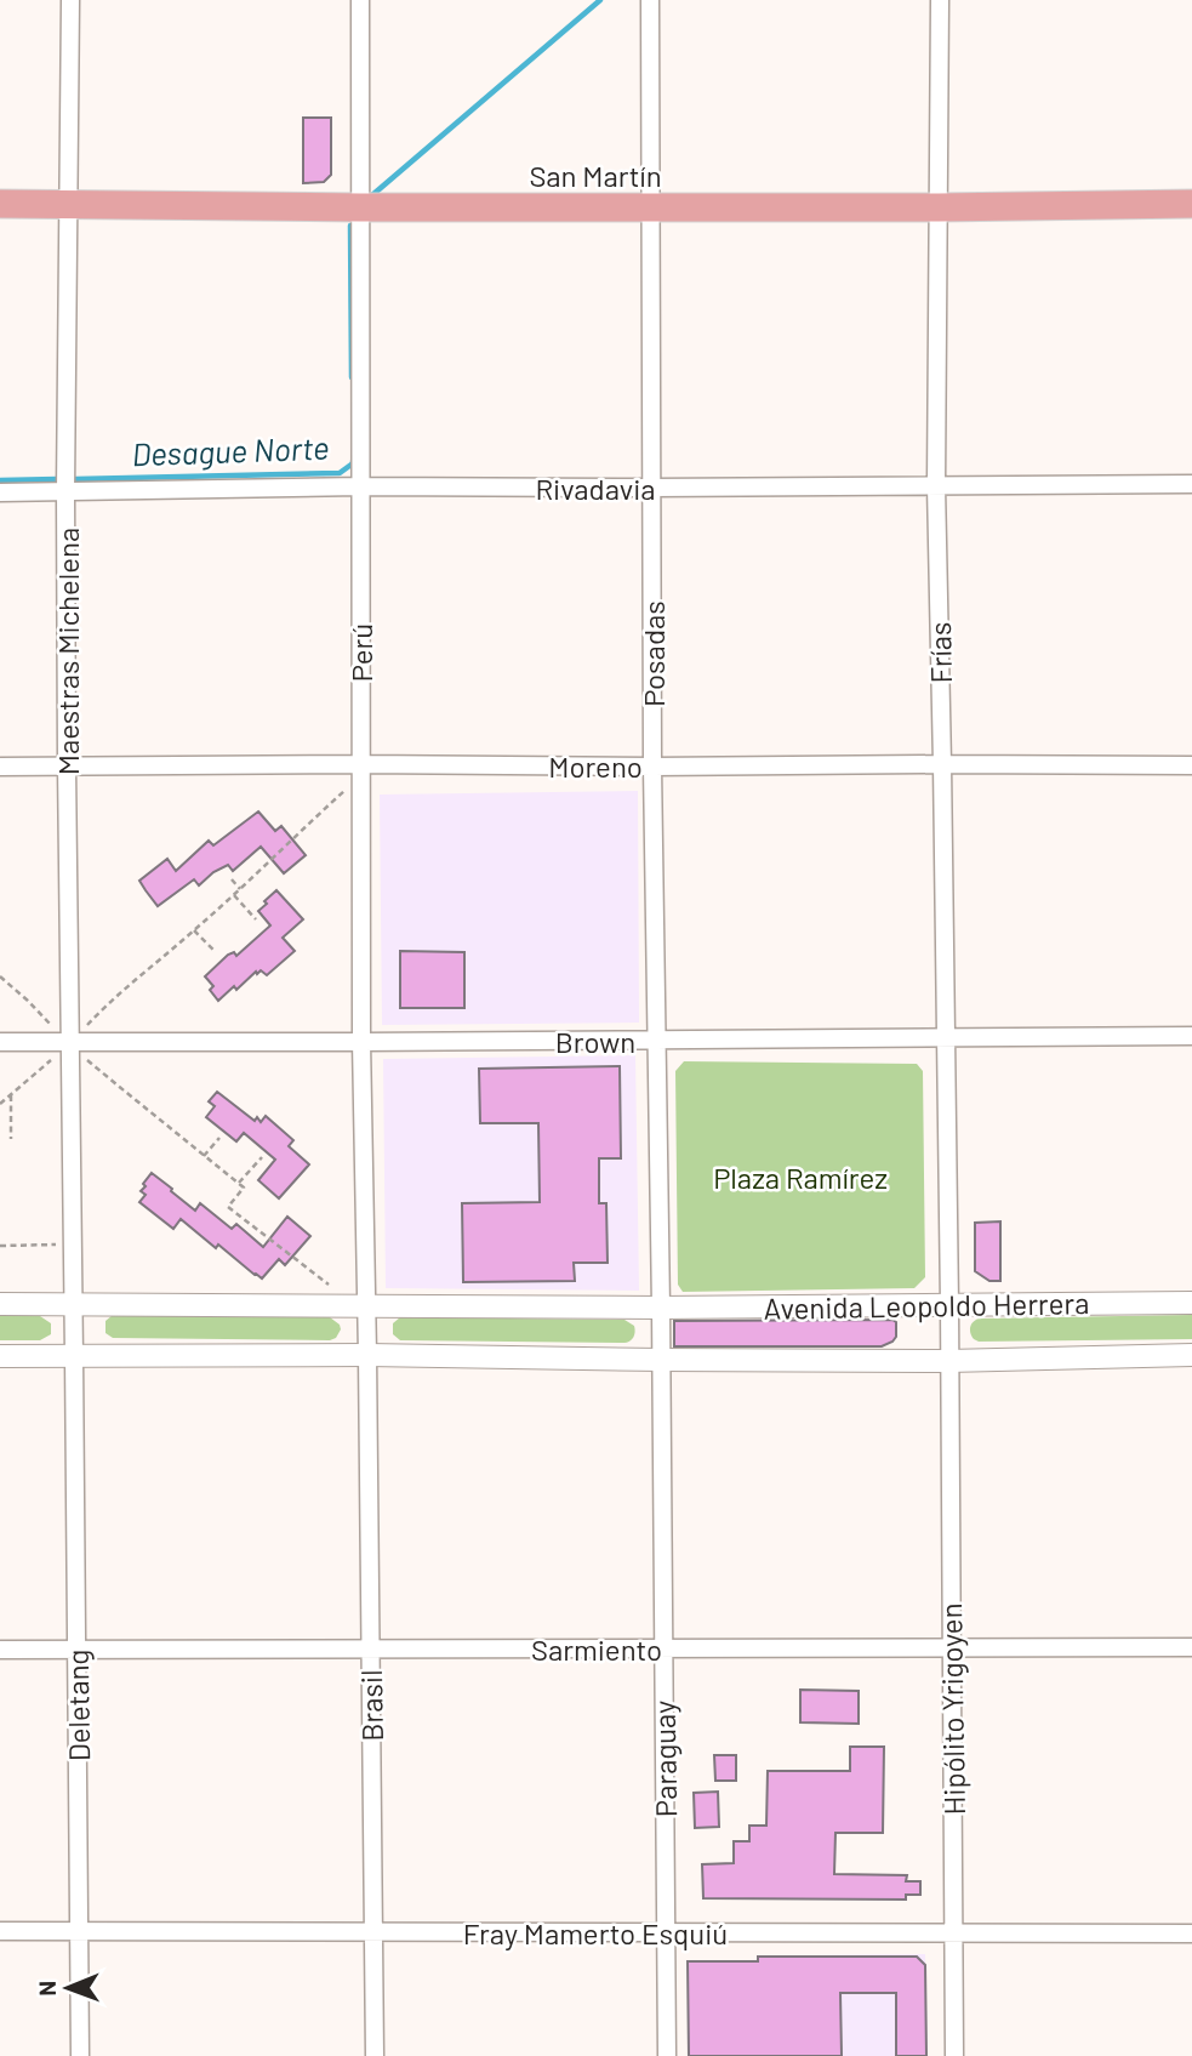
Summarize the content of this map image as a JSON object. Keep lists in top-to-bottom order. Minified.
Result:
{"streets":{"main road":["San Martín"],"street":["Rivadavia","Maestras Michelena","Perú","Frías","Posadas","Moreno","Brown","Avenida Leopoldo Herrera","Sarmiento","Deletang","Brasil","Hipólito Yrigoyen","Paraguay","Fray Mamerto Esquiú"]},"crossings":[["San Martín","Maestras Michelena"],["San Martín","Perú"],["San Martín","Frías"],["San Martín","Posadas"],["Rivadavia","Maestras Michelena"],["Rivadavia","Perú"],["Rivadavia","Frías"],["Rivadavia","Posadas"],["Maestras Michelena","Moreno"],["Maestras Michelena","Brown"],["Maestras Michelena","Avenida Leopoldo Herrera"],["Perú","Moreno"],["Perú","Brown"],["Perú","Avenida Leopoldo Herrera"],["Frías","Moreno"],["Frías","Brown"],["Frías","Avenida Leopoldo Herrera"],["Frías","Hipólito Yrigoyen"],["Posadas","Moreno"],["Posadas","Brown"],["Posadas","Avenida Leopoldo Herrera"],["Avenida Leopoldo Herrera","Deletang"],["Avenida Leopoldo Herrera","Brasil"],["Avenida Leopoldo Herrera","Hipólito Yrigoyen"],["Avenida Leopoldo Herrera","Paraguay"],["Sarmiento","Deletang"],["Sarmiento","Brasil"],["Sarmiento","Hipólito Yrigoyen"],["Sarmiento","Paraguay"],["Deletang","Fray Mamerto Esquiú"],["Brasil","Fray Mamerto Esquiú"],["Hipólito Yrigoyen","Fray Mamerto Esquiú"],["Paraguay","Fray Mamerto Esquiú"]],"water":["Desague Norte"],"parks":["Plaza Ramírez"],"north":"left"}
